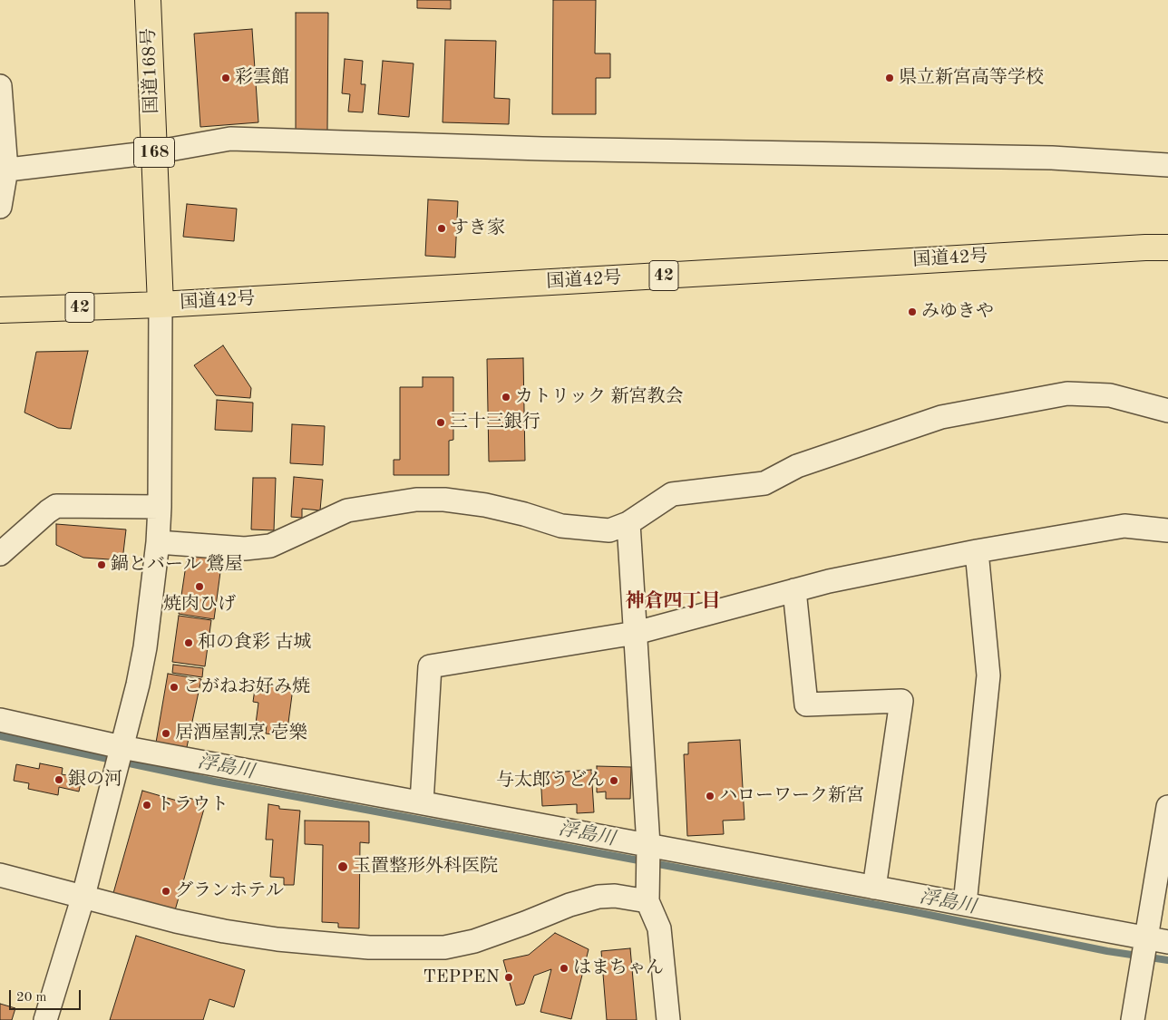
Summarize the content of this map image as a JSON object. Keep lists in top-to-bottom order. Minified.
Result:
{"streets":{"highway":["国道168号","168","国道42号","42"]},"crossings":[["国道168号","国道42号"]],"districts":["神倉四丁目"],"water":["浮島川"],"places":["彩雲館","県立新宮高等学校","すき家","みゆきや","カトリック 新宮教会","三十三銀行","鍋とバール 鶯屋","焼肉ひげ","和の食彩 古城","こがねお好み焼","居酒屋割烹 壱樂","銀の河","与太郎うどん","ハローワーク新宮","トラウト","玉置整形外科医院","グランホテル","はまちゃん","TEPPEN"],"scale_bar":"20 m"}
